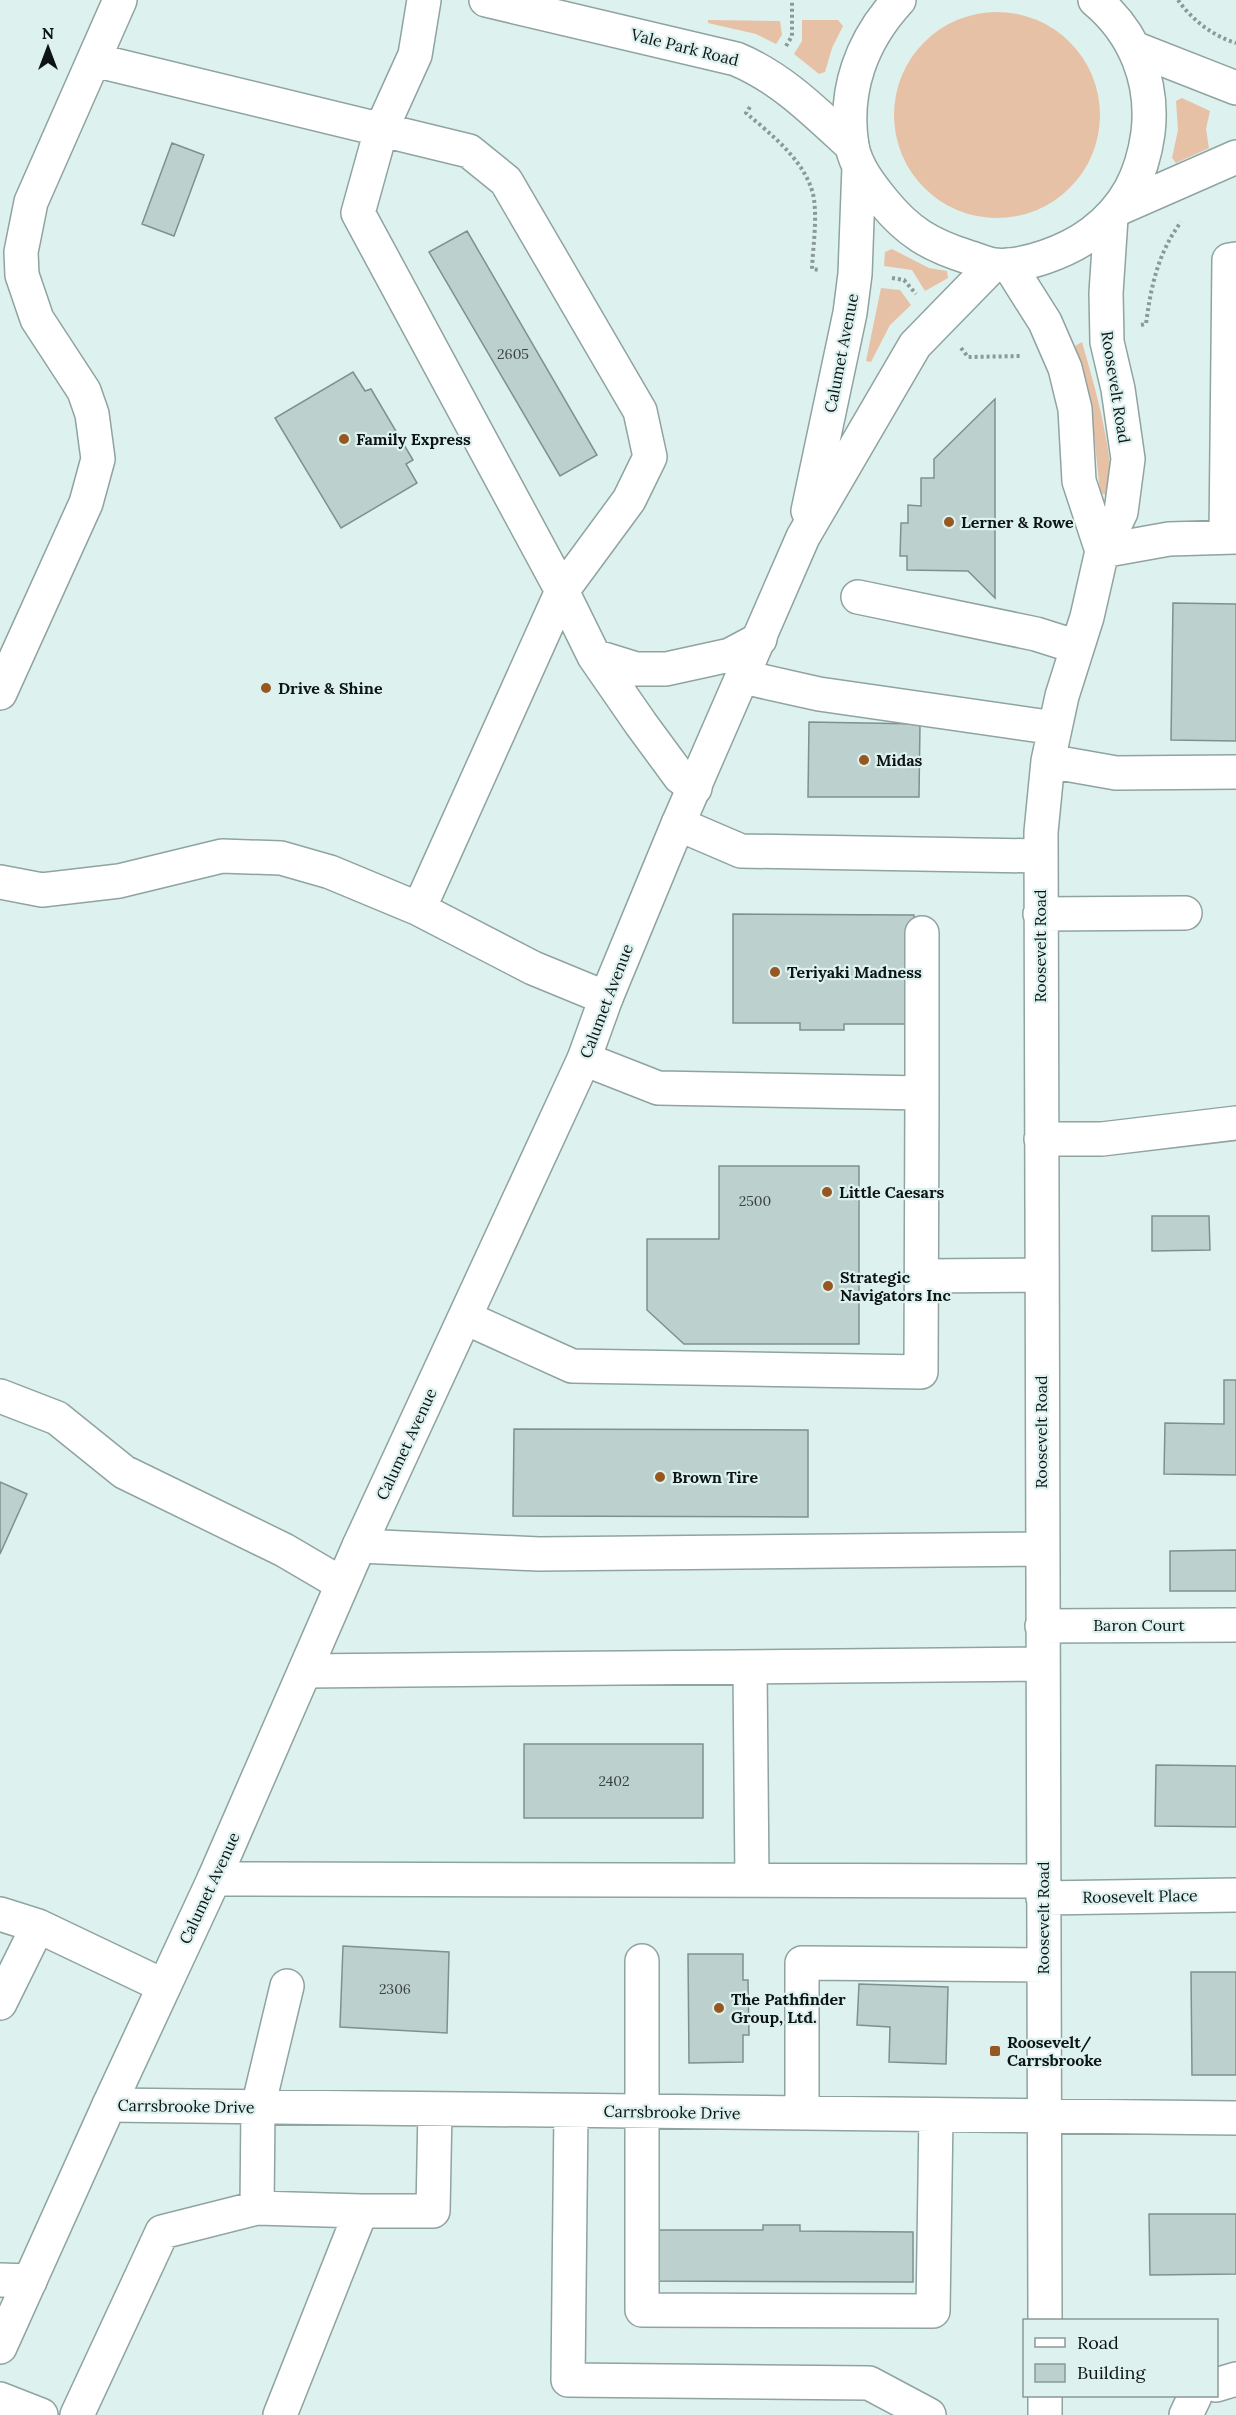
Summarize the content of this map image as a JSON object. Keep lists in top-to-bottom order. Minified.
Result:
{"streets":{"street":["Vale Park Road","Calumet Avenue","Roosevelt Road","Baron Court","Roosevelt Place","Carrsbrooke Drive"]},"crossings":[["Vale Park Road","Calumet Avenue"],["Calumet Avenue","Roosevelt Place"],["Calumet Avenue","Carrsbrooke Drive"],["Roosevelt Road","Baron Court"],["Roosevelt Road","Roosevelt Place"],["Roosevelt Road","Carrsbrooke Drive"]],"places":{"other":["Family Express","Lerner & Rowe","Drive & Shine","Midas","Teriyaki Madness","Little Caesars","Strategic Navigators Inc","Brown Tire","The Pathfinder Group, Ltd."],"transit":["Roosevelt/ Carrsbrooke"]},"house_numbers":["2605","2500","2402","2306"],"legend":["Road","Building"],"north":"top"}
